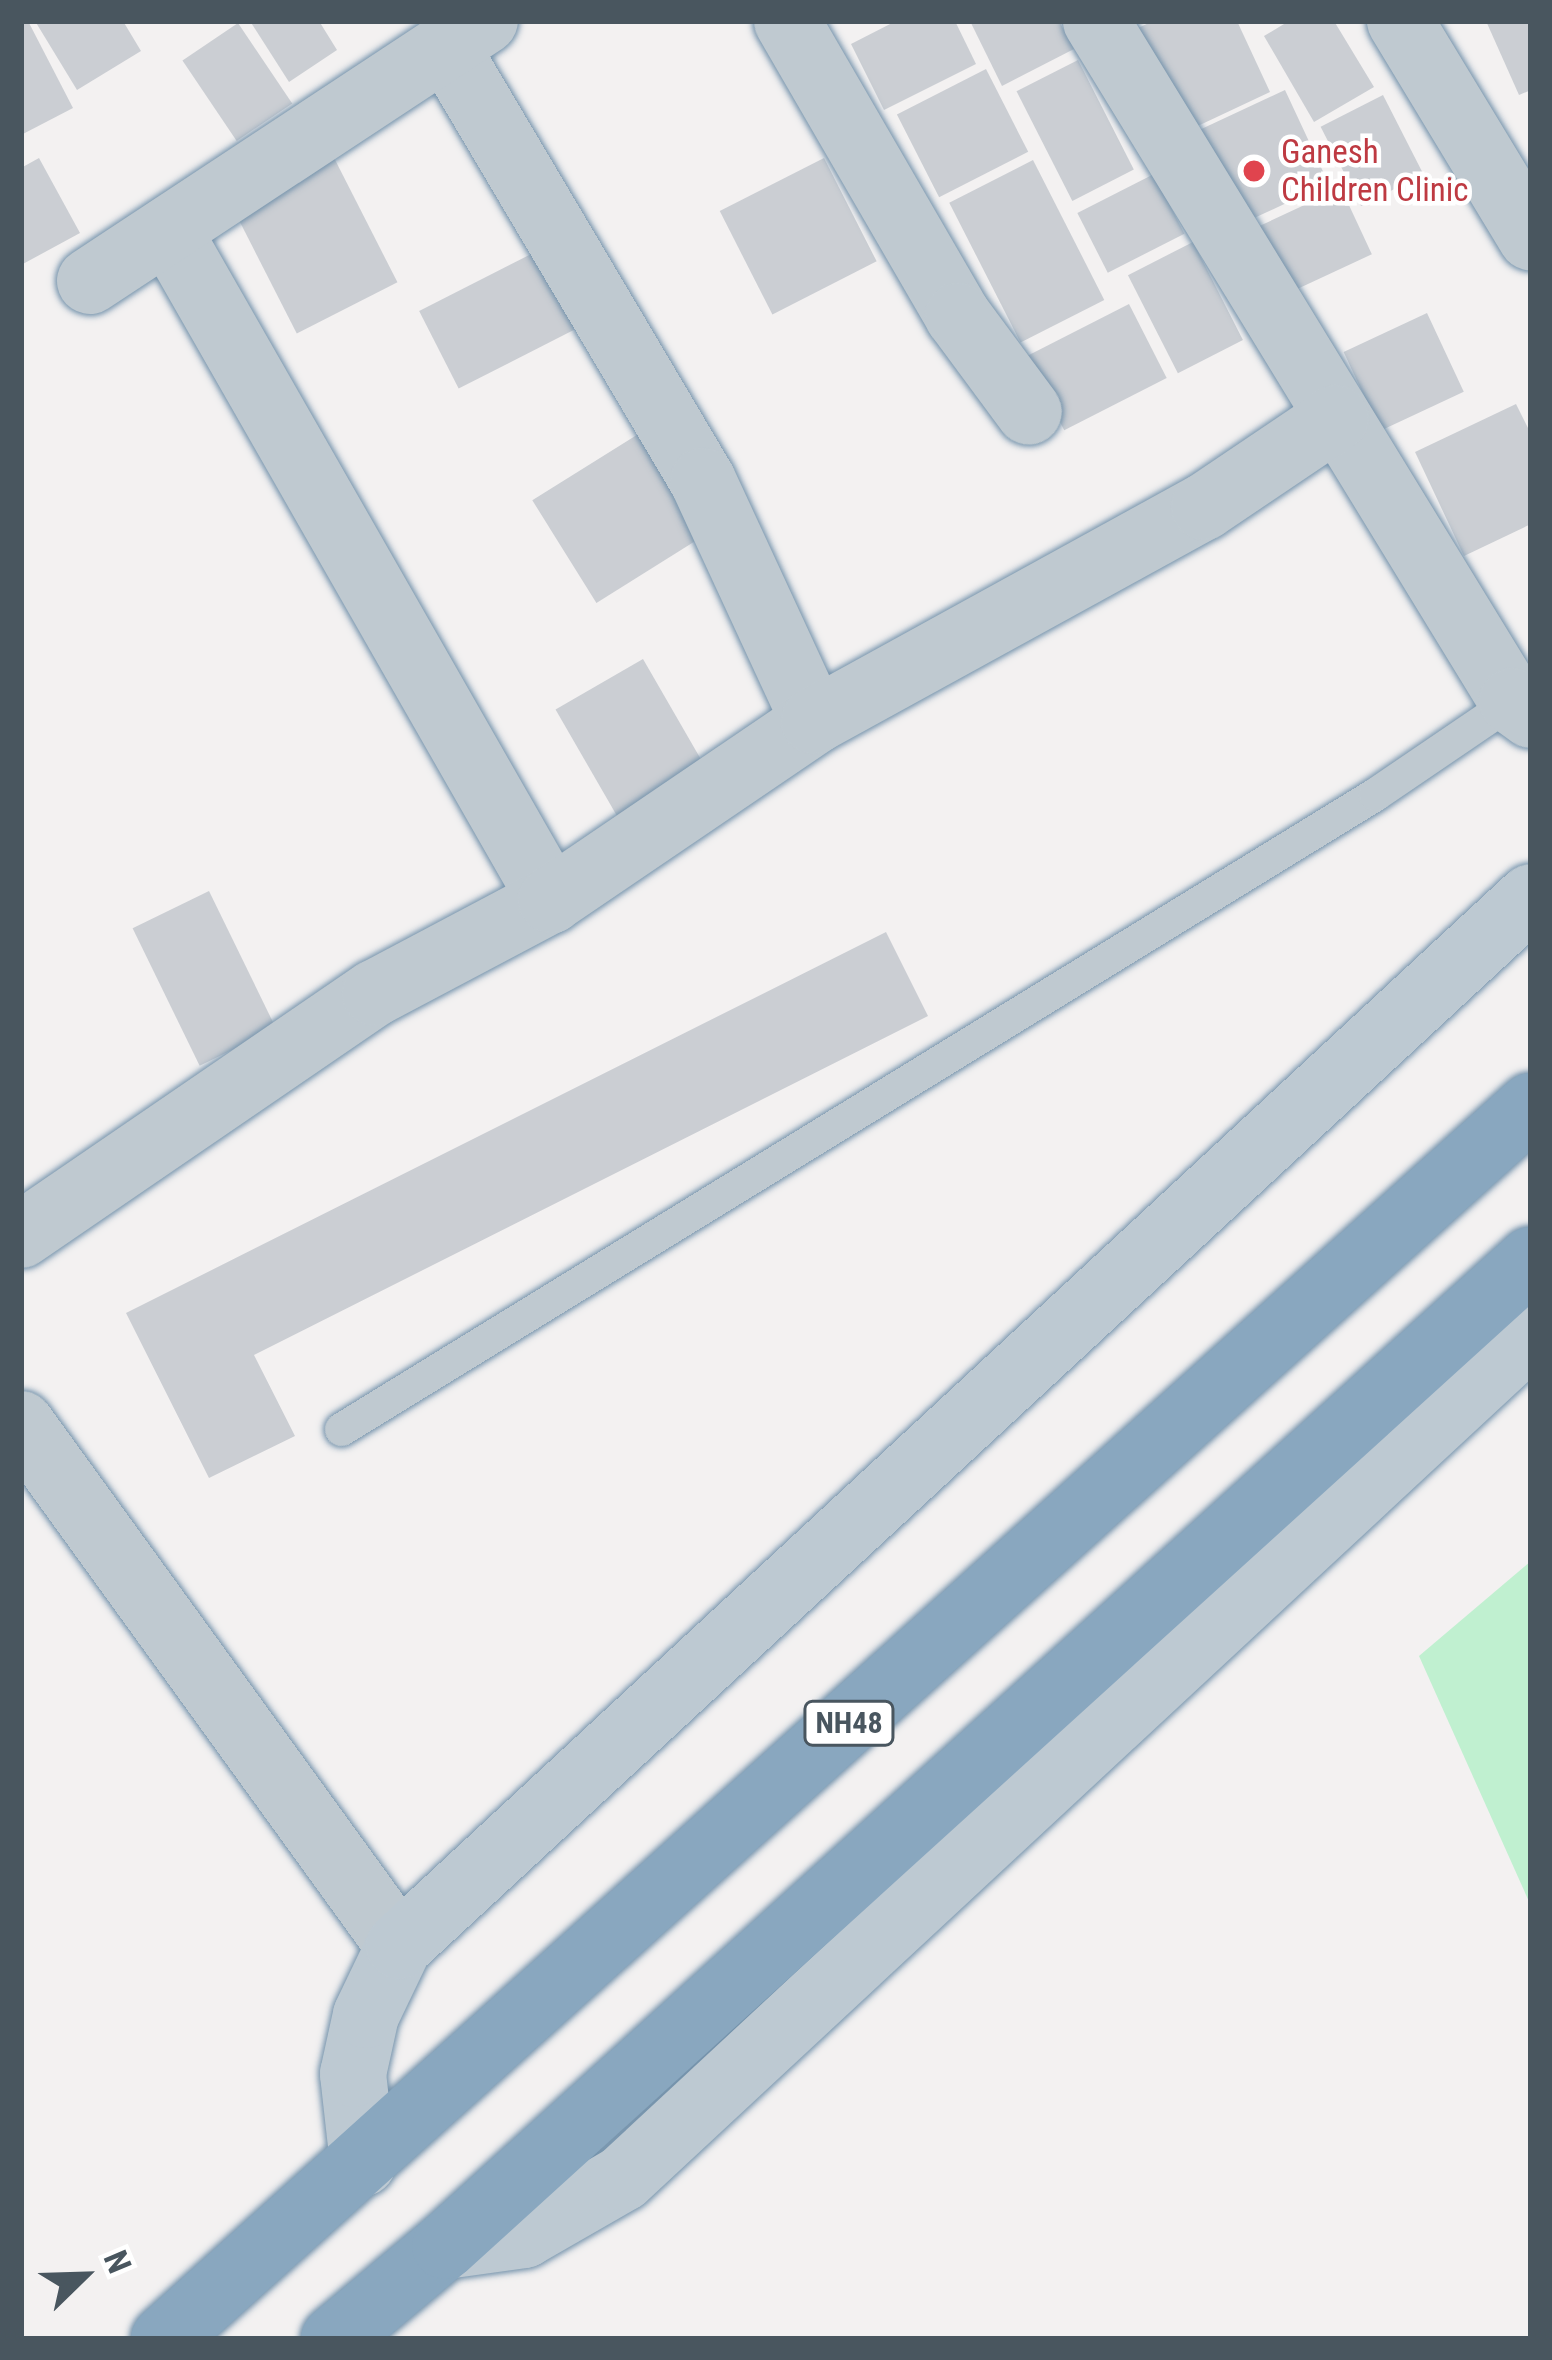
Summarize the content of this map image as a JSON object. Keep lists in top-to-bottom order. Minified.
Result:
{"streets":{"highway":["NH48"]},"places":["Ganesh Children Clinic"],"north":"top right"}
